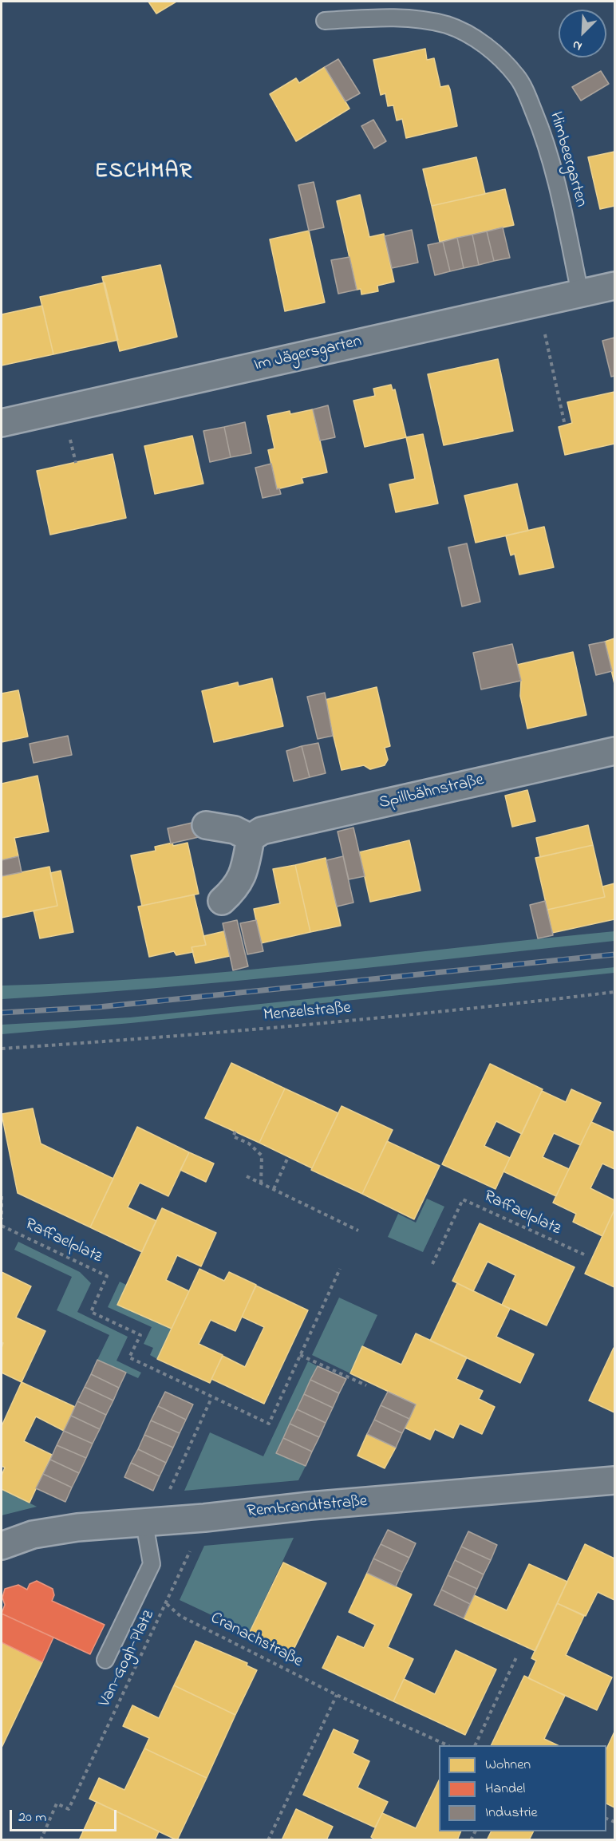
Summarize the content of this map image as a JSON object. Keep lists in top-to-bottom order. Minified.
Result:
{"streets":{"street":["Im Jägersgarten","Spillbähnstraße","Rembrandtstraße"],"lane":["Himbeergarten"],"path":["Menzelstraße","Raffaelplatz","Cranachstraße","Van-Gogh-Platz"]},"crossings":[["Himbeergarten","Im Jägersgarten"],["Rembrandtstraße","Van-Gogh-Platz"],["Cranachstraße","Van-Gogh-Platz"]],"districts":["ESCHMAR"],"legend":["Wohnen","Handel","Industrie"],"scale_bar":"20 m","north":"bottom left"}
